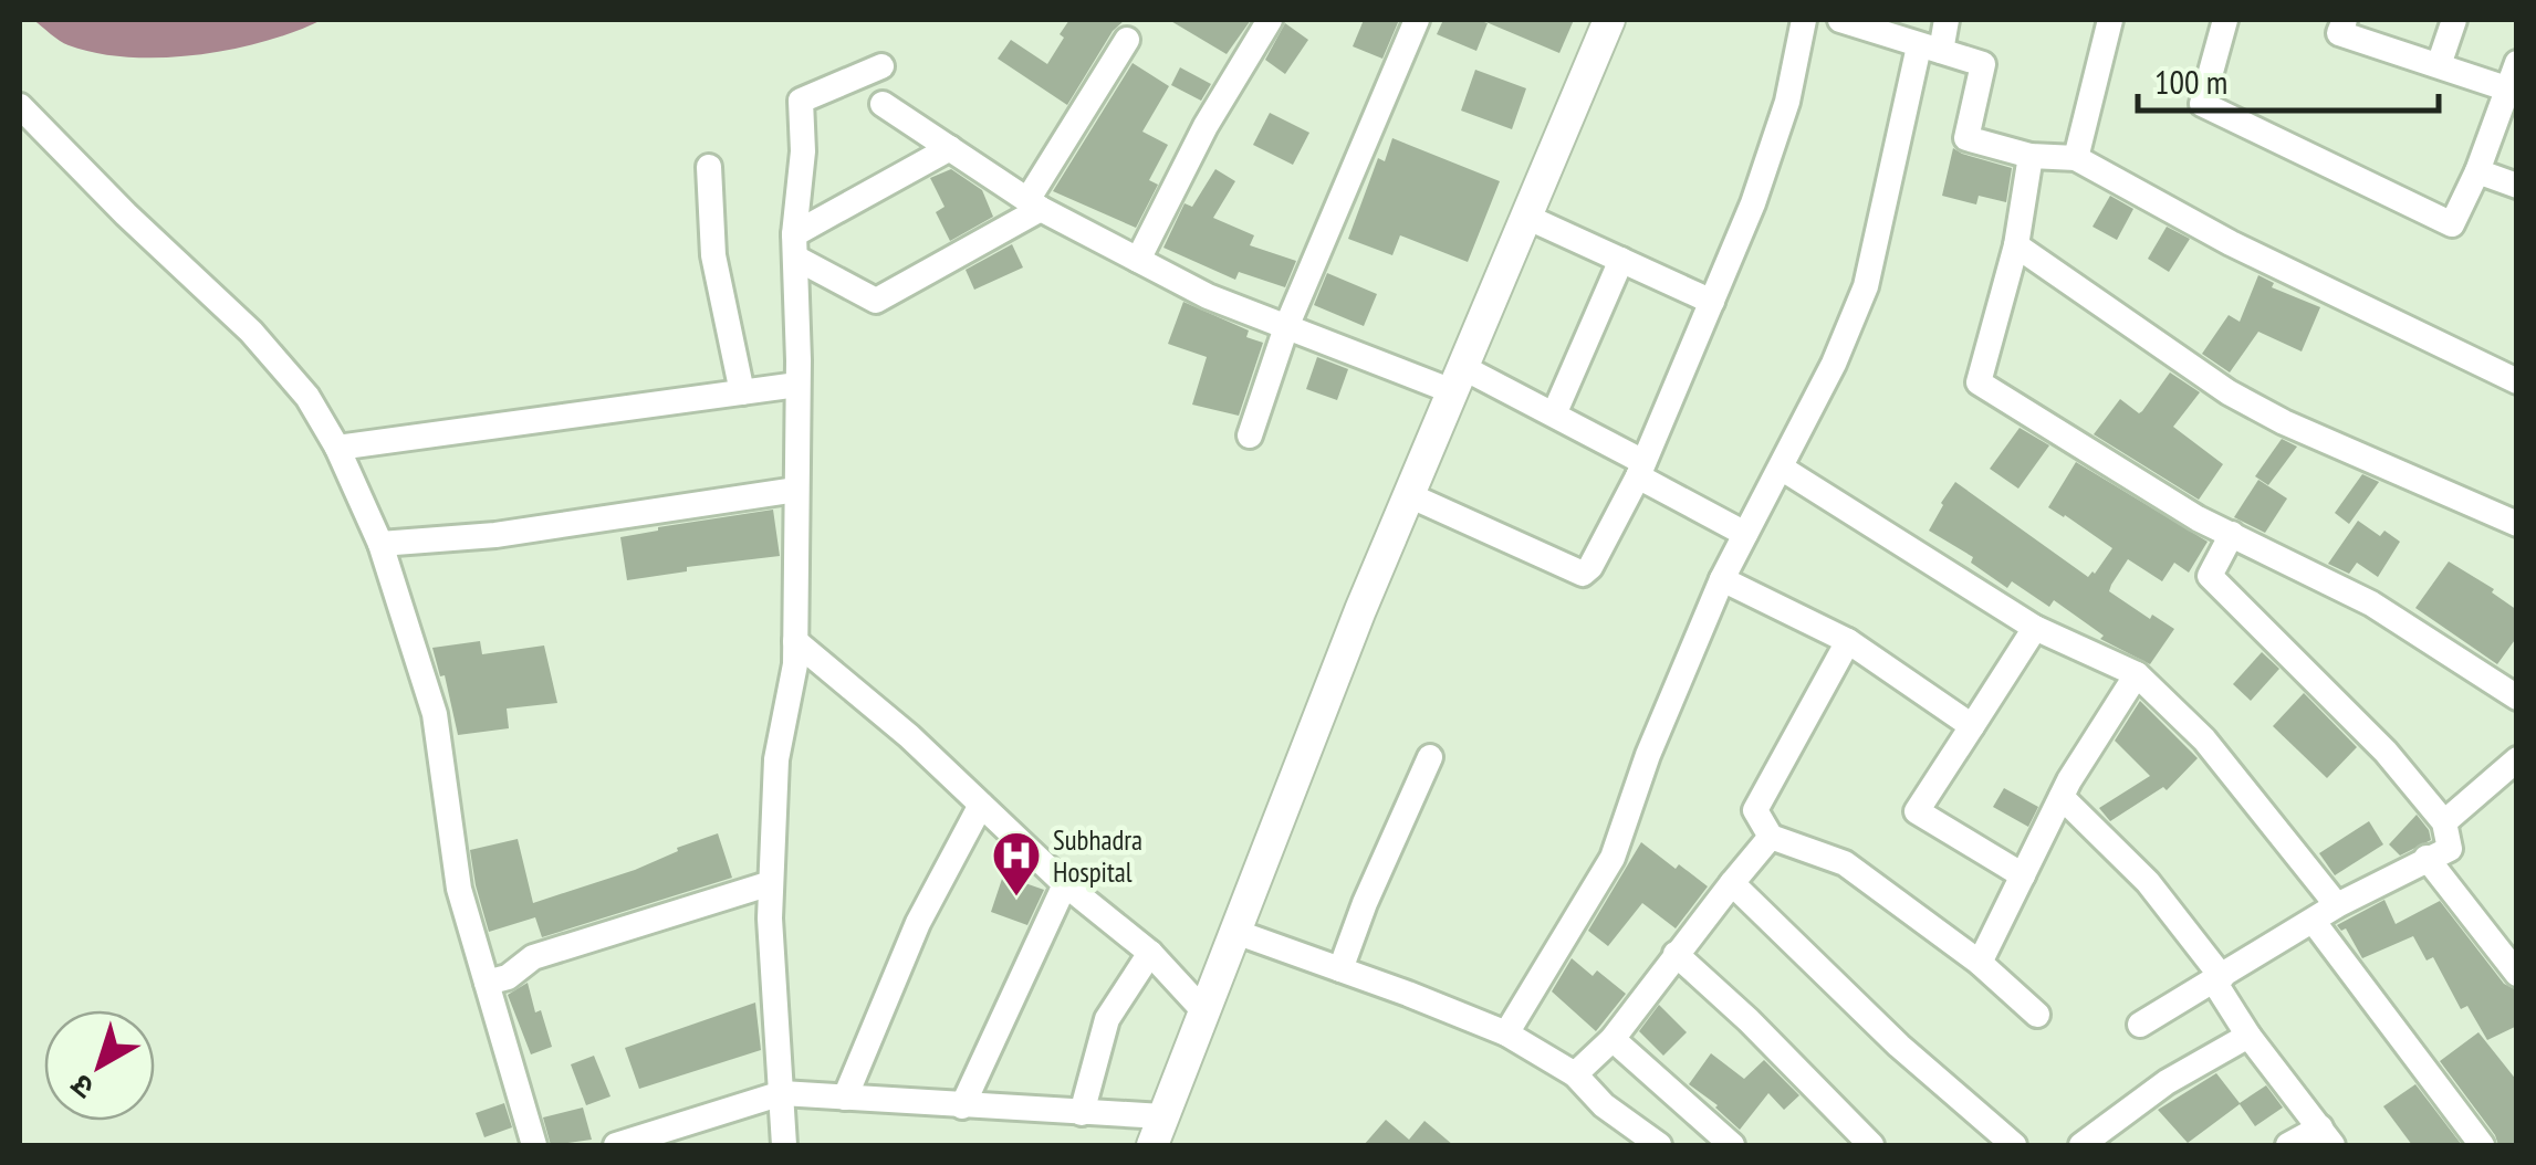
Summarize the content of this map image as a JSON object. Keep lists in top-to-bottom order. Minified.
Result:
{"places":{"hospital":["Subhadra Hospital"]},"scale_bar":"100 m","north":"bottom left"}
